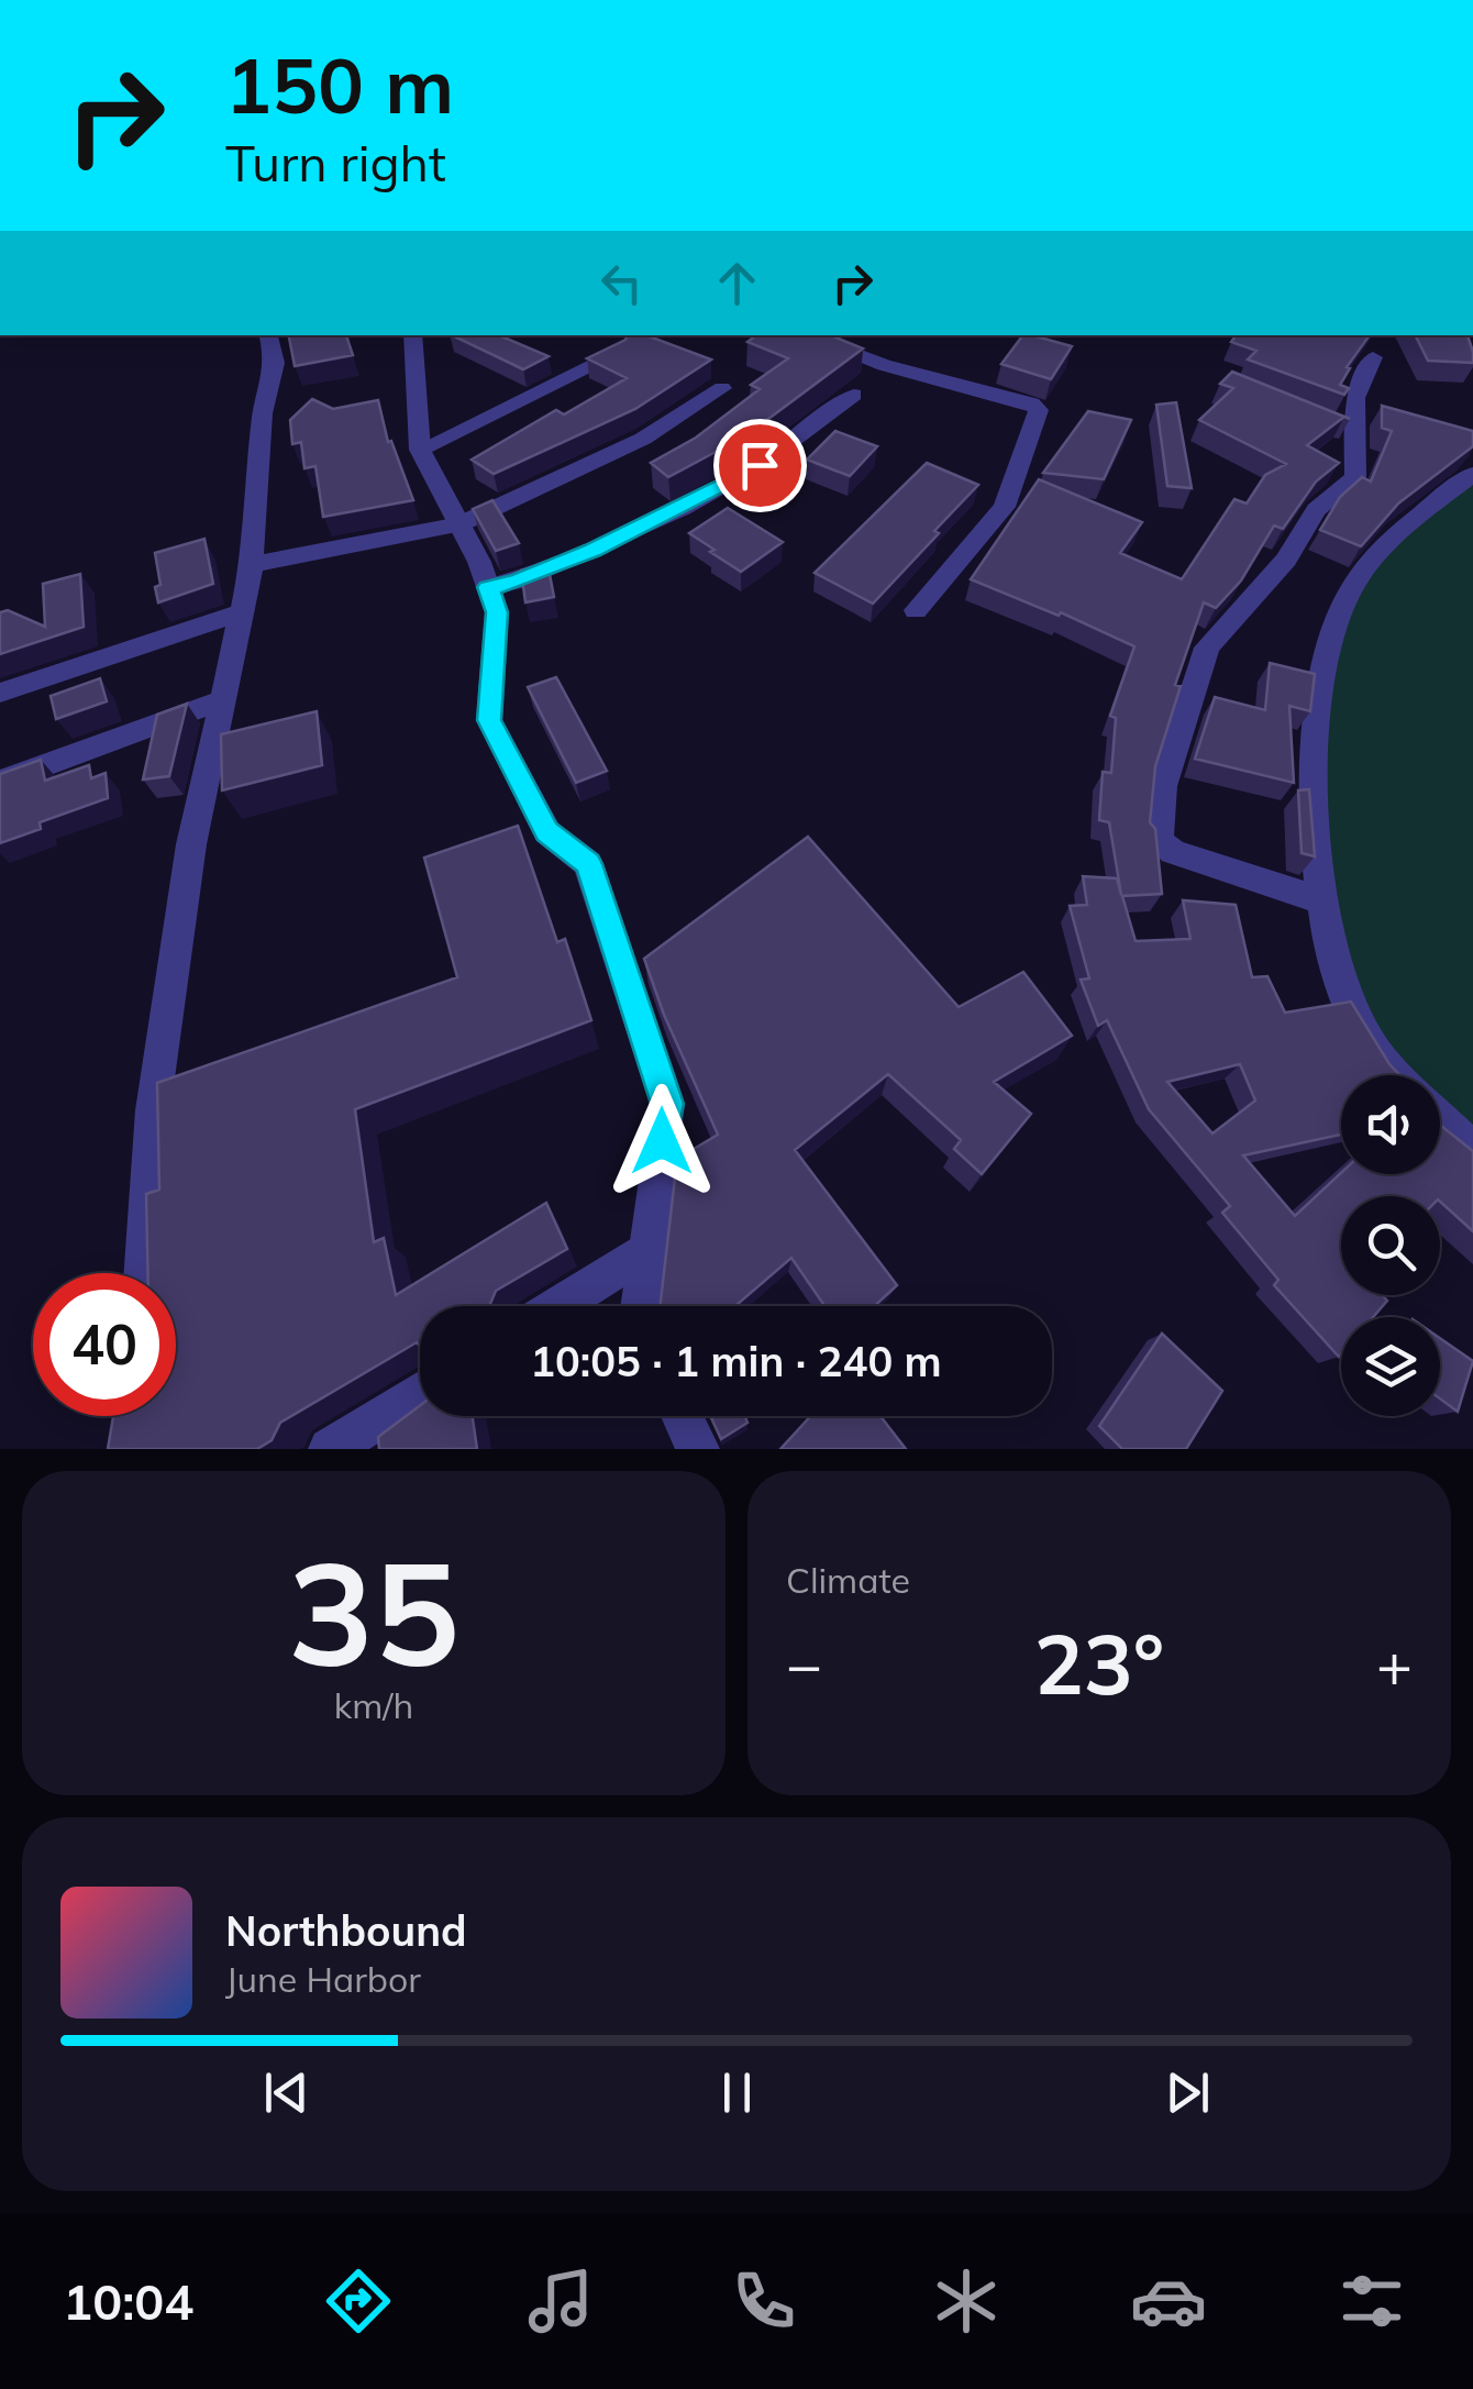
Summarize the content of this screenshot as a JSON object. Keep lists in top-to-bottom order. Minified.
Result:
{"page":{"turn":["150 m","Turn right"],"limit":"40","trip":"10:05 · 1 min · 240 m","tile":[["35","km/h"],"Climate"],"heat":["−","23°","+"],"song":["Northbound","June Harbor"],"tabs":"10:04"}}
